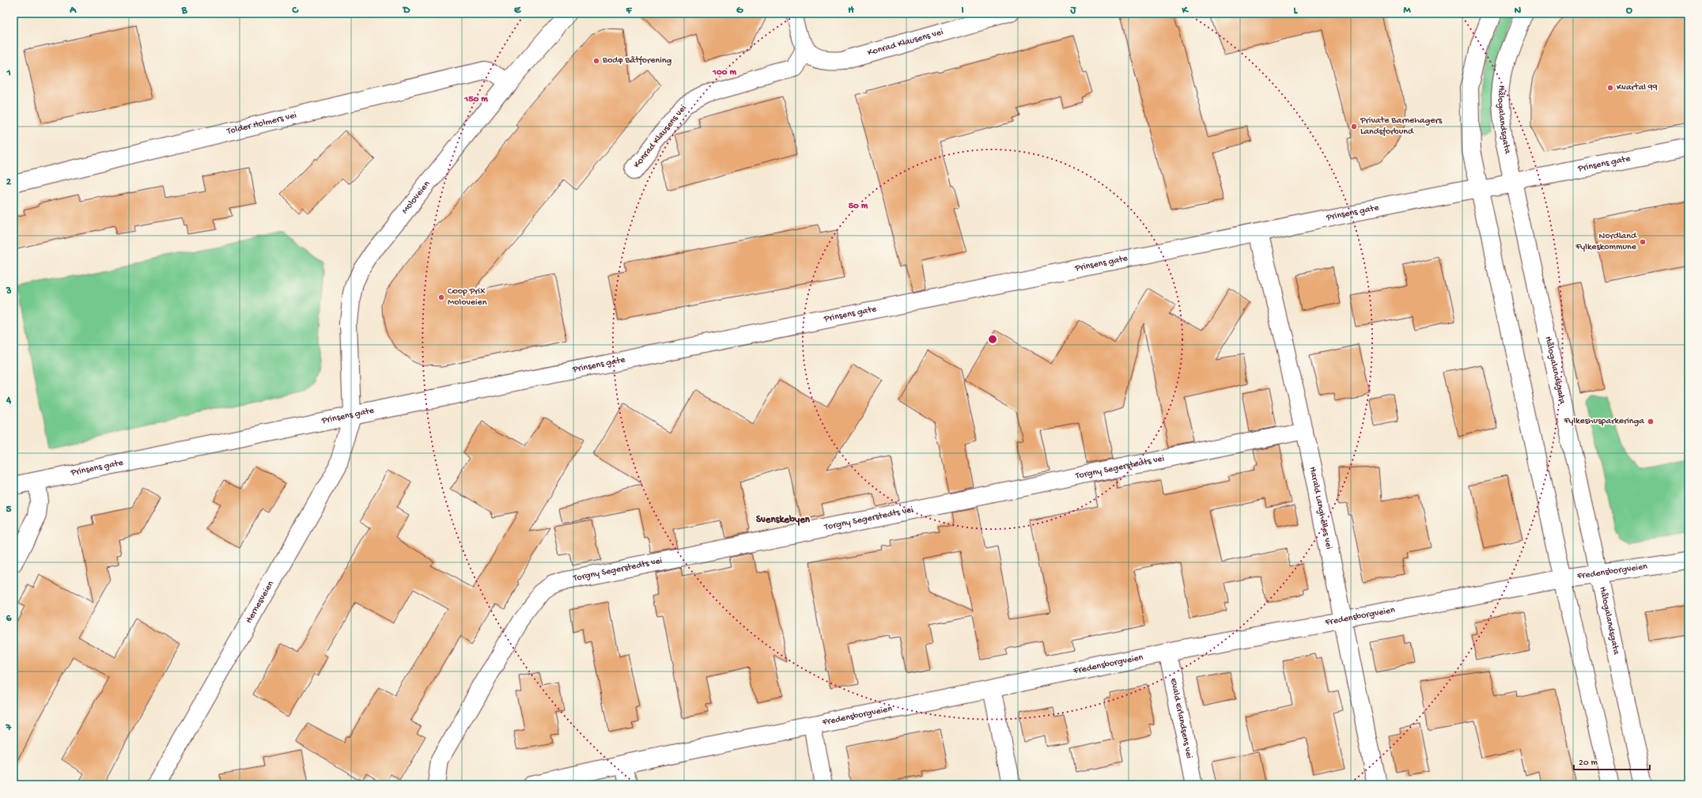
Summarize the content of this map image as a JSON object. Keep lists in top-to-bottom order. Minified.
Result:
{"streets":{"street":["Konrad Klausens vei","Hålogalandsgata","Tolder Holmers vei","Prinsens gate","Moloveien","Torgny Segerstedts vei","Harald Langhelles vei","Fredensborgveien","Hernesveien","Evald Erlandsens vei"]},"crossings":[["Hålogalandsgata","Prinsens gate"],["Hålogalandsgata","Fredensborgveien"],["Tolder Holmers vei","Moloveien"],["Prinsens gate","Moloveien"],["Prinsens gate","Harald Langhelles vei"],["Prinsens gate","Hernesveien"],["Moloveien","Hernesveien"],["Torgny Segerstedts vei","Harald Langhelles vei"],["Harald Langhelles vei","Fredensborgveien"],["Fredensborgveien","Evald Erlandsens vei"]],"districts":["Svenskebyen"],"places":["Bodø Båtforening","Kvartal 99","Private Barnehagers Landsforbund","Nordland Fylkeskommune","Coop Prix Moloveien","Fylkeshusparkeringa"],"scale_bar":"20 m","grid":{"columns":["A","B","C","D","E","F","G","H","I","J","K","L","M","N","O"],"rows":["1","2","3","4","5","6","7"]},"rings":["100 m","150 m","50 m"]}
